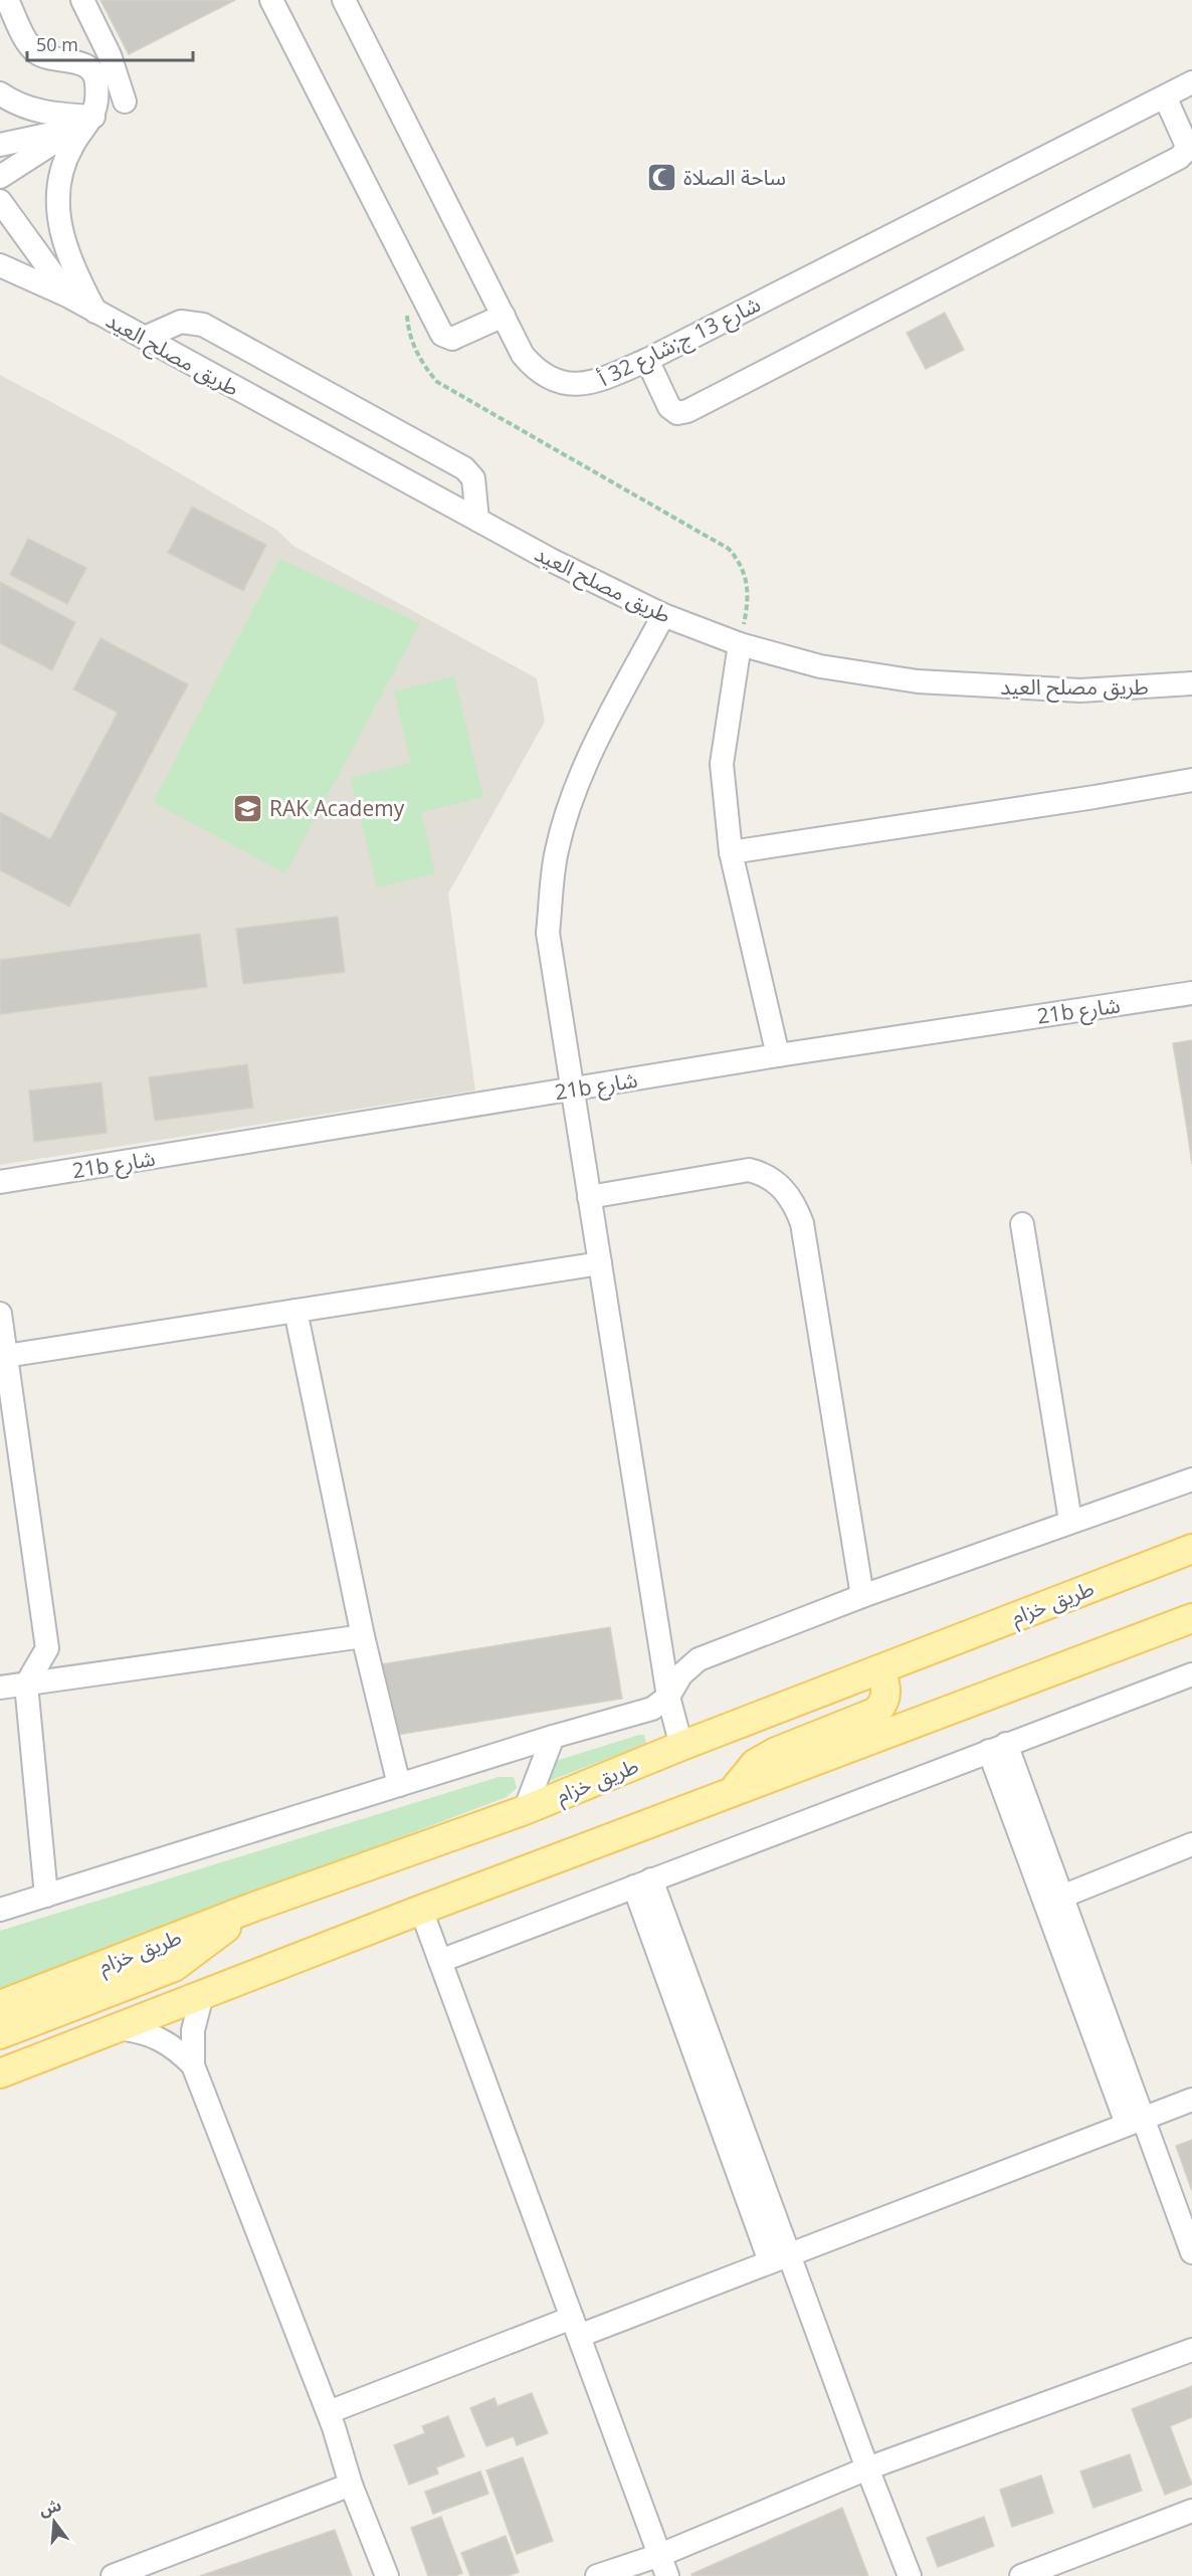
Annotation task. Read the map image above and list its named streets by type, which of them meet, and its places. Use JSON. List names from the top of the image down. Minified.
{"streets":{"main road":["طريق خزام"],"street":["شارع 13 ج;شارع 32 أ","طريق مصلح العيد","21b شارع"]},"places":{"mosque":["ساحة الصلاة"],"school or university":["RAK Academy"]},"scale_bar":"50 m","north":"top"}
